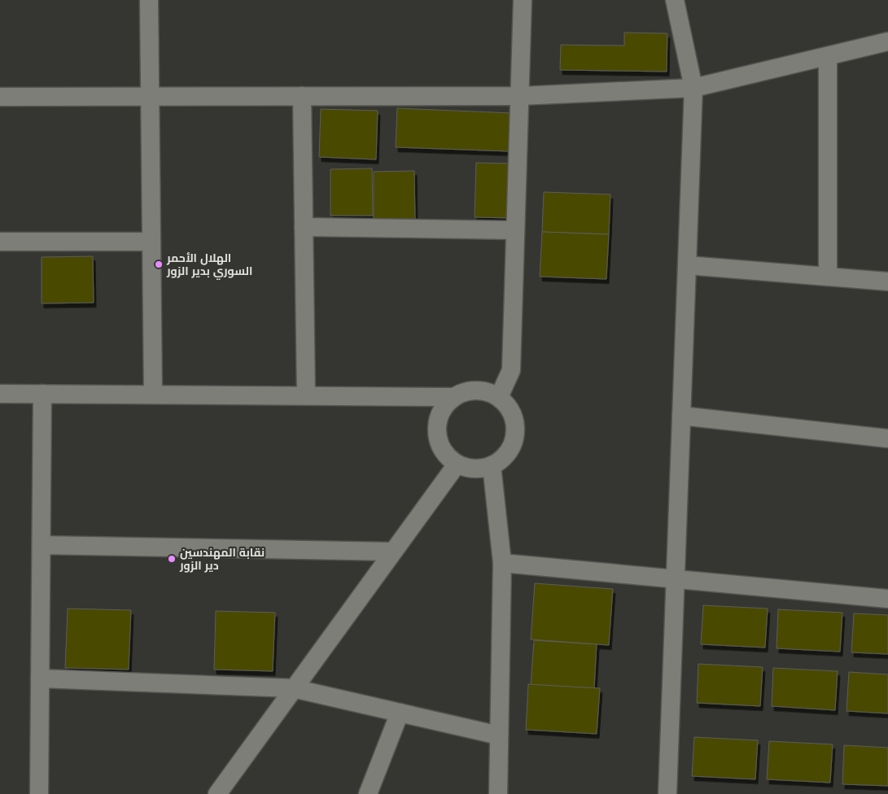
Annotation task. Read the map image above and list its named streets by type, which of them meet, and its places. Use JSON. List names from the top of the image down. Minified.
{"places":["الهلال الأحمر السوري بدير الزور","نقابة المهندسين دير الزور"]}
